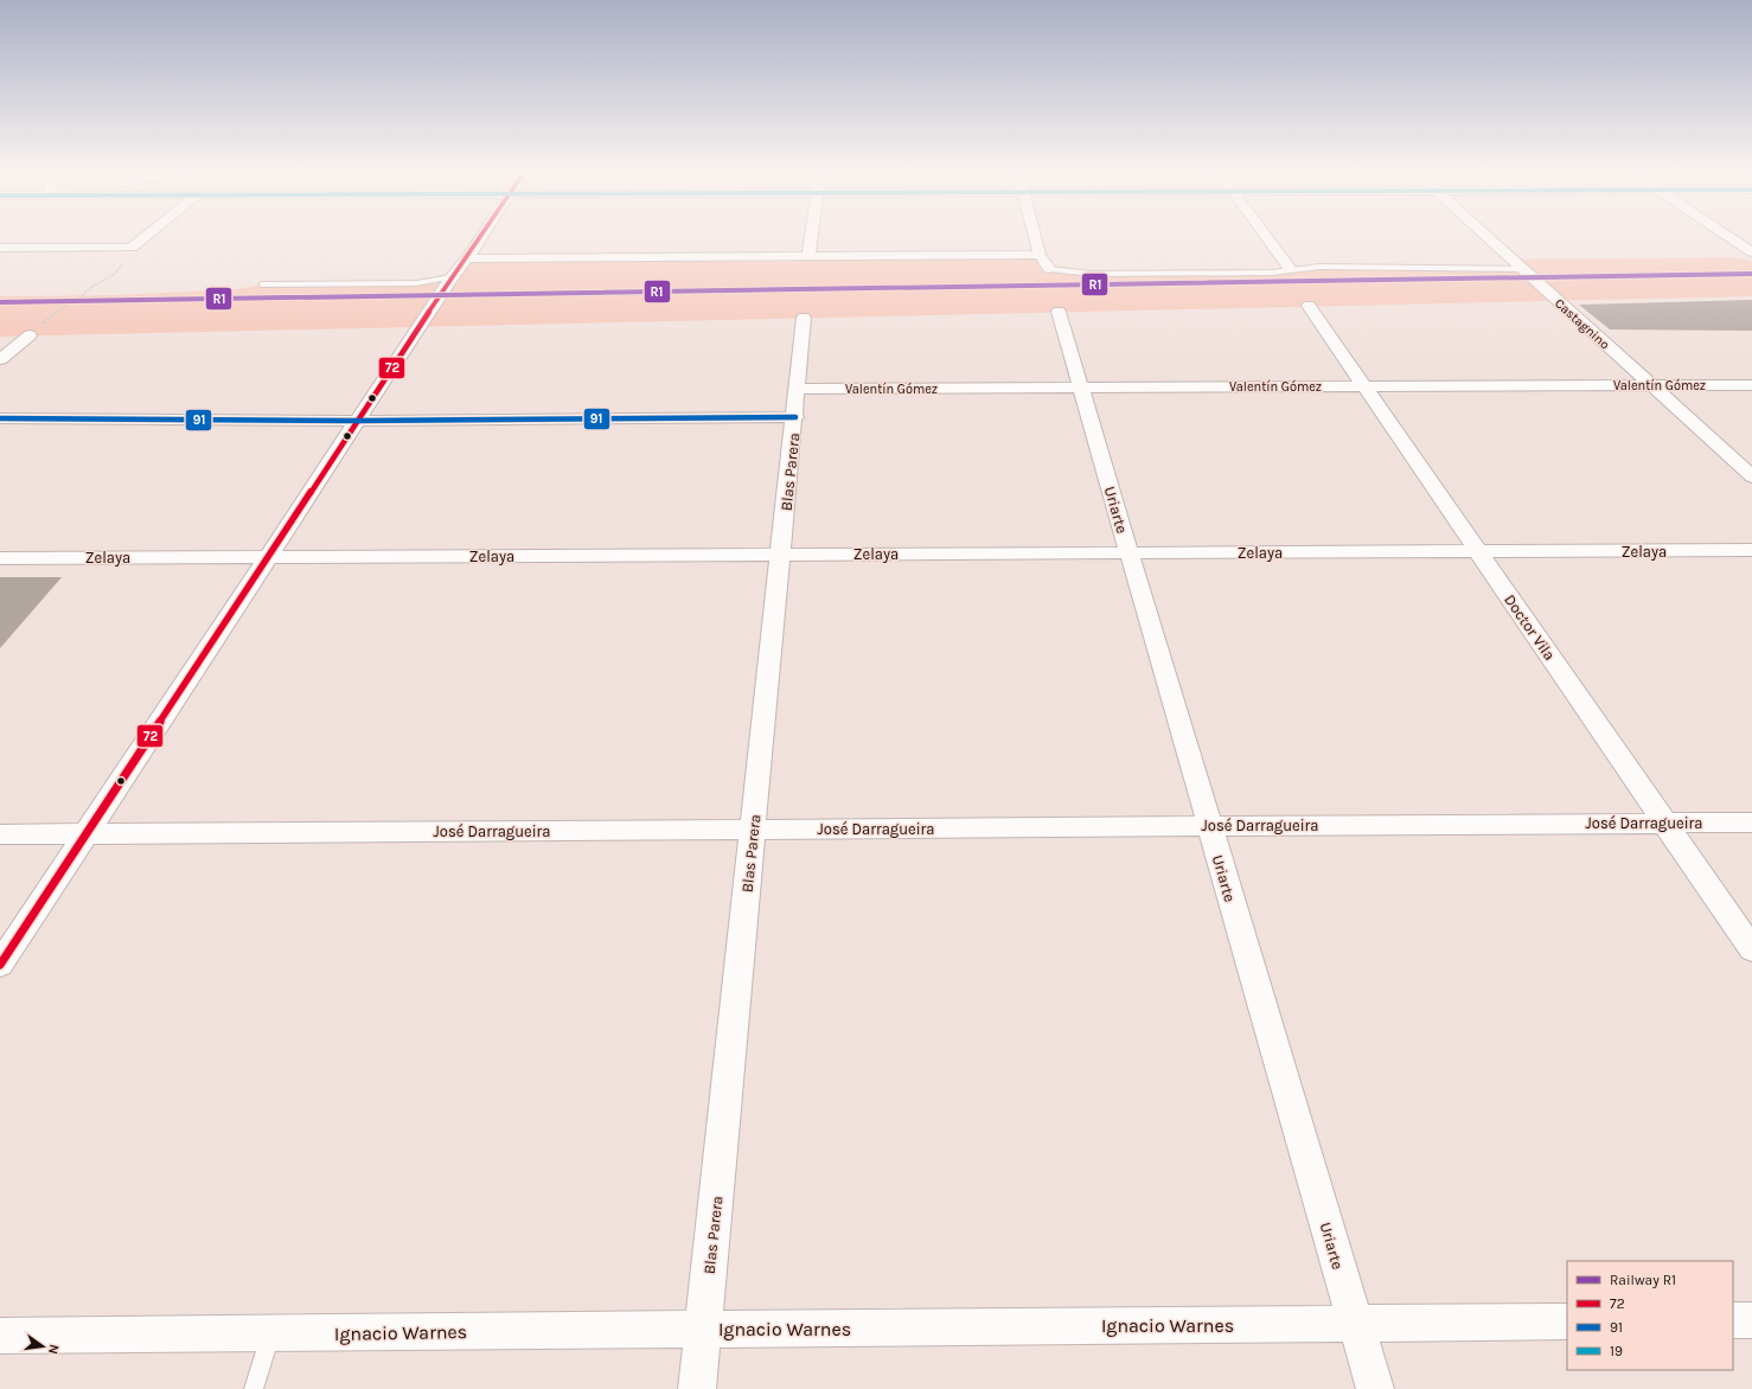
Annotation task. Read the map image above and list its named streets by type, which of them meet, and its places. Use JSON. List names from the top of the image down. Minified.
{"streets":{"street":["Castagnino","Valentín Gómez","Blas Parera","Uriarte","Zelaya","Doctor Vila","José Darragueira","Ignacio Warnes"]},"crossings":[["Castagnino","Valentín Gómez"],["Valentín Gómez","Blas Parera"],["Valentín Gómez","Uriarte"],["Valentín Gómez","Doctor Vila"],["Blas Parera","Zelaya"],["Blas Parera","José Darragueira"],["Blas Parera","Ignacio Warnes"],["Uriarte","Zelaya"],["Uriarte","José Darragueira"],["Uriarte","Ignacio Warnes"],["Zelaya","Doctor Vila"],["Doctor Vila","José Darragueira"]],"lines":["transit line 72","rail line R1","transit line 91"],"legend":["Railway R1","72","91","19"],"north":"right"}
